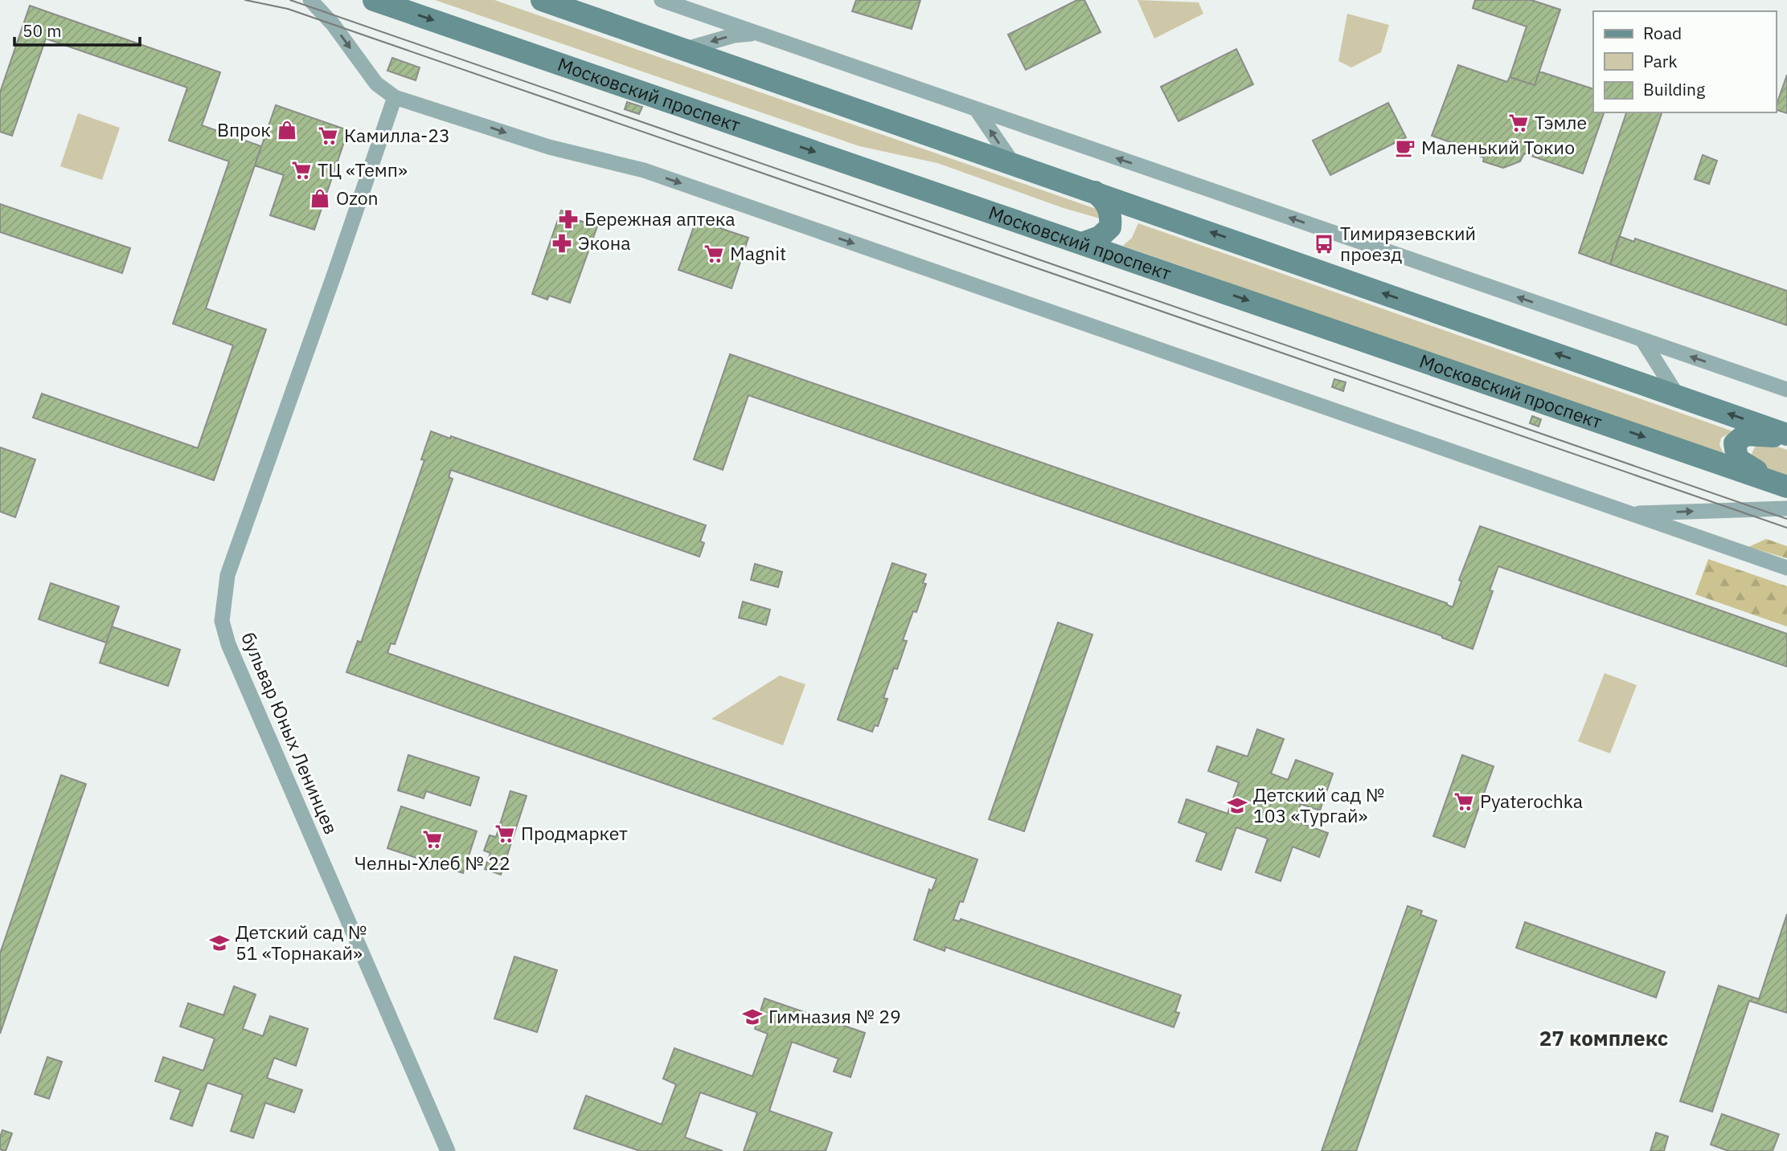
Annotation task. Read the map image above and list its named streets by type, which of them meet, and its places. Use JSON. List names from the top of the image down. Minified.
{"streets":{"main road":["Московский проспект"],"street":["бульвар Юных Ленинцев"]},"districts":["27 комплекс"],"places":{"supermarket":["Тэмле","Камилла-23","ТЦ «Темп»","Magnit","Pyaterochka","Продмаркет","Челны-Хлеб № 22"],"shop":["Впрок","Ozon"],"cafe":["Маленький Токио"],"pharmacy":["Бережная аптека","Экона"],"bus stop":["Тимирязевский проезд"],"school or university":["Детский сад № 103 «Тургай»","Детский сад № 51 «Торнакай»","Гимназия № 29"]},"legend":["Road","Park","Building"],"scale_bar":"50 m"}
